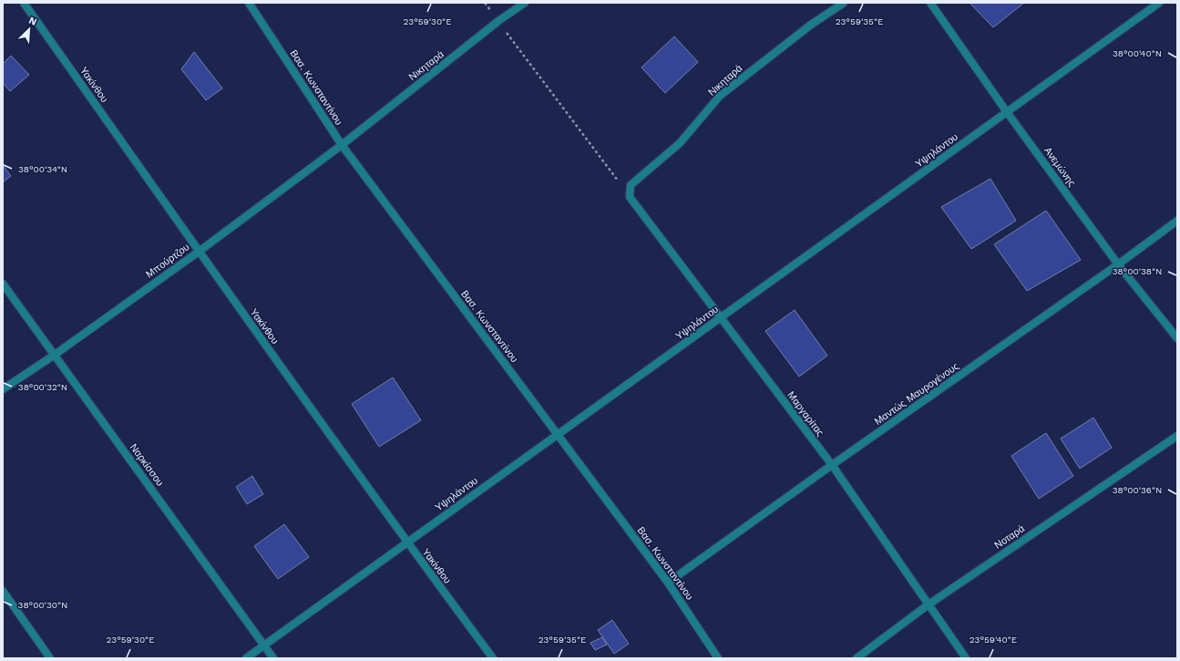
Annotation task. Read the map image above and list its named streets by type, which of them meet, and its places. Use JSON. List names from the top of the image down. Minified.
{"streets":{"street":["Νικηταρά","Υακίνθου","Βασ. Κωνσταντίνου","Υψηλάντου","Ανεμώνης","Μπούρτζου","Μαντώς Μαυρογένους","Μαργαρίτας","Ναρκίσσου","Νοταρά"]},"crossings":[["Νικηταρά","Βασ. Κωνσταντίνου"],["Νικηταρά","Μπούρτζου"],["Νικηταρά","Μαργαρίτας"],["Υακίνθου","Υψηλάντου"],["Υακίνθου","Μπούρτζου"],["Βασ. Κωνσταντίνου","Υψηλάντου"],["Βασ. Κωνσταντίνου","Μπούρτζου"],["Βασ. Κωνσταντίνου","Μαντώς Μαυρογένους"],["Υψηλάντου","Ανεμώνης"],["Υψηλάντου","Μαργαρίτας"],["Υψηλάντου","Ναρκίσσου"],["Ανεμώνης","Μαντώς Μαυρογένους"],["Μπούρτζου","Ναρκίσσου"],["Μαντώς Μαυρογένους","Μαργαρίτας"],["Μαργαρίτας","Νοταρά"]],"north":"top right","coordinates":["23°59'30\"E","23°59'35\"E","38°00'40\"N","38°00'34\"N","38°00'38\"N","38°00'32\"N","38°00'36\"N","38°00'30\"N","23°59'40\"E"]}
